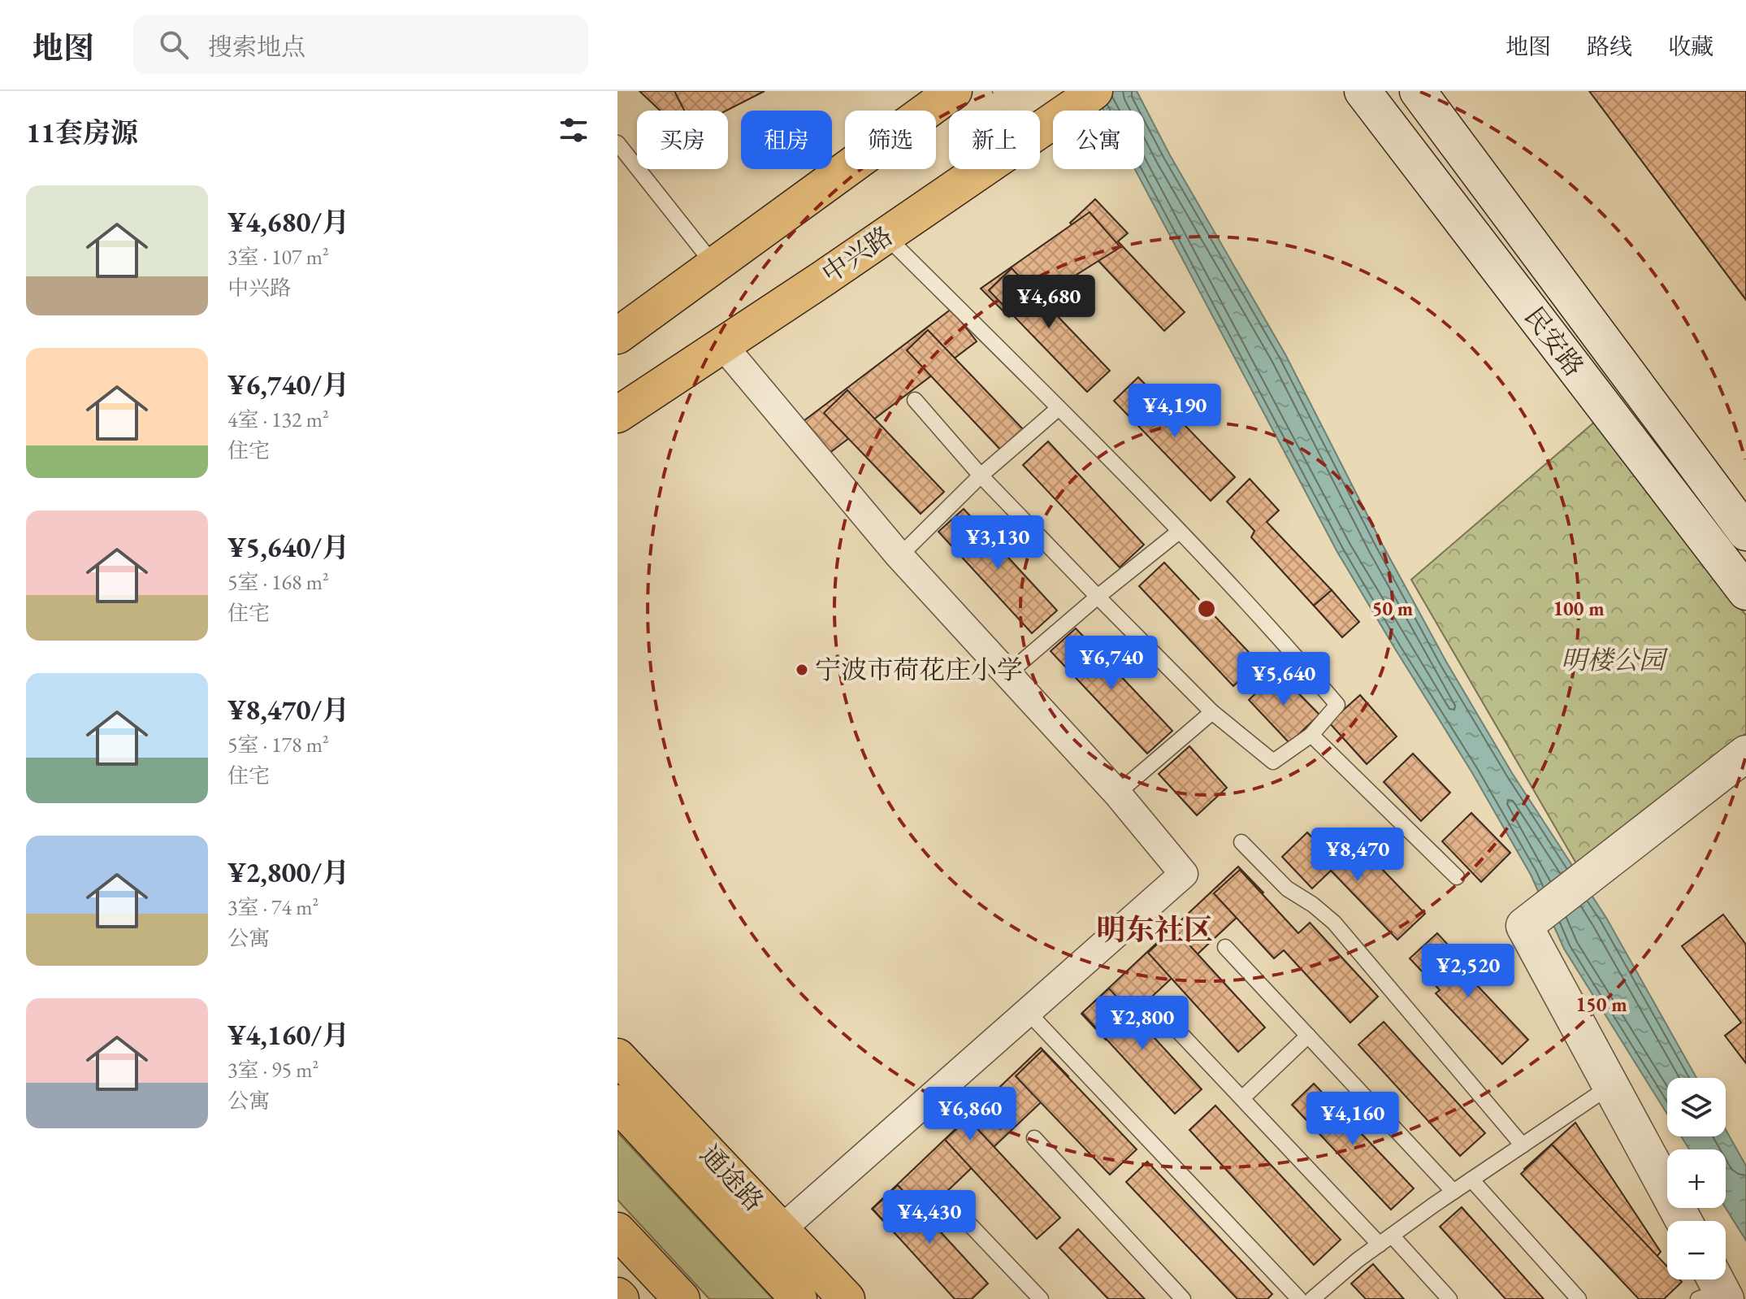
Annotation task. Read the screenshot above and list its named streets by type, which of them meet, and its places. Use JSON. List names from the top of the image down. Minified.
{"streets":{"main road":["中兴路","民安路","通途路"]},"districts":["明东社区"],"parks":["明楼公园"],"places":["宁波市荷花庄小学"],"page":{"header":"地图","search":"搜索地点","nav":["地图","路线","收藏"],"heading":"11套房源","chip":["买房","租房","筛选","新上","公寓"],"list":[{"name":"¥4,680/月","note":"3室 · 107 m² · 中兴路"},{"name":"¥6,740/月","note":"4室 · 132 m² · 住宅"},{"name":"¥5,640/月","note":"5室 · 168 m² · 住宅"},{"name":"¥8,470/月","note":"5室 · 178 m² · 住宅"},{"name":"¥2,800/月","note":"3室 · 74 m² · 公寓"},{"name":"¥4,160/月","note":"3室 · 95 m² · 公寓"}],"price":["¥4,680","¥4,190","¥3,130","¥6,740","¥5,640","¥8,470","¥2,520","¥2,800","¥6,860","¥4,160","¥4,430"],"map_buttons":["+","−"]},"rings":["50 m","100 m","150 m"]}
